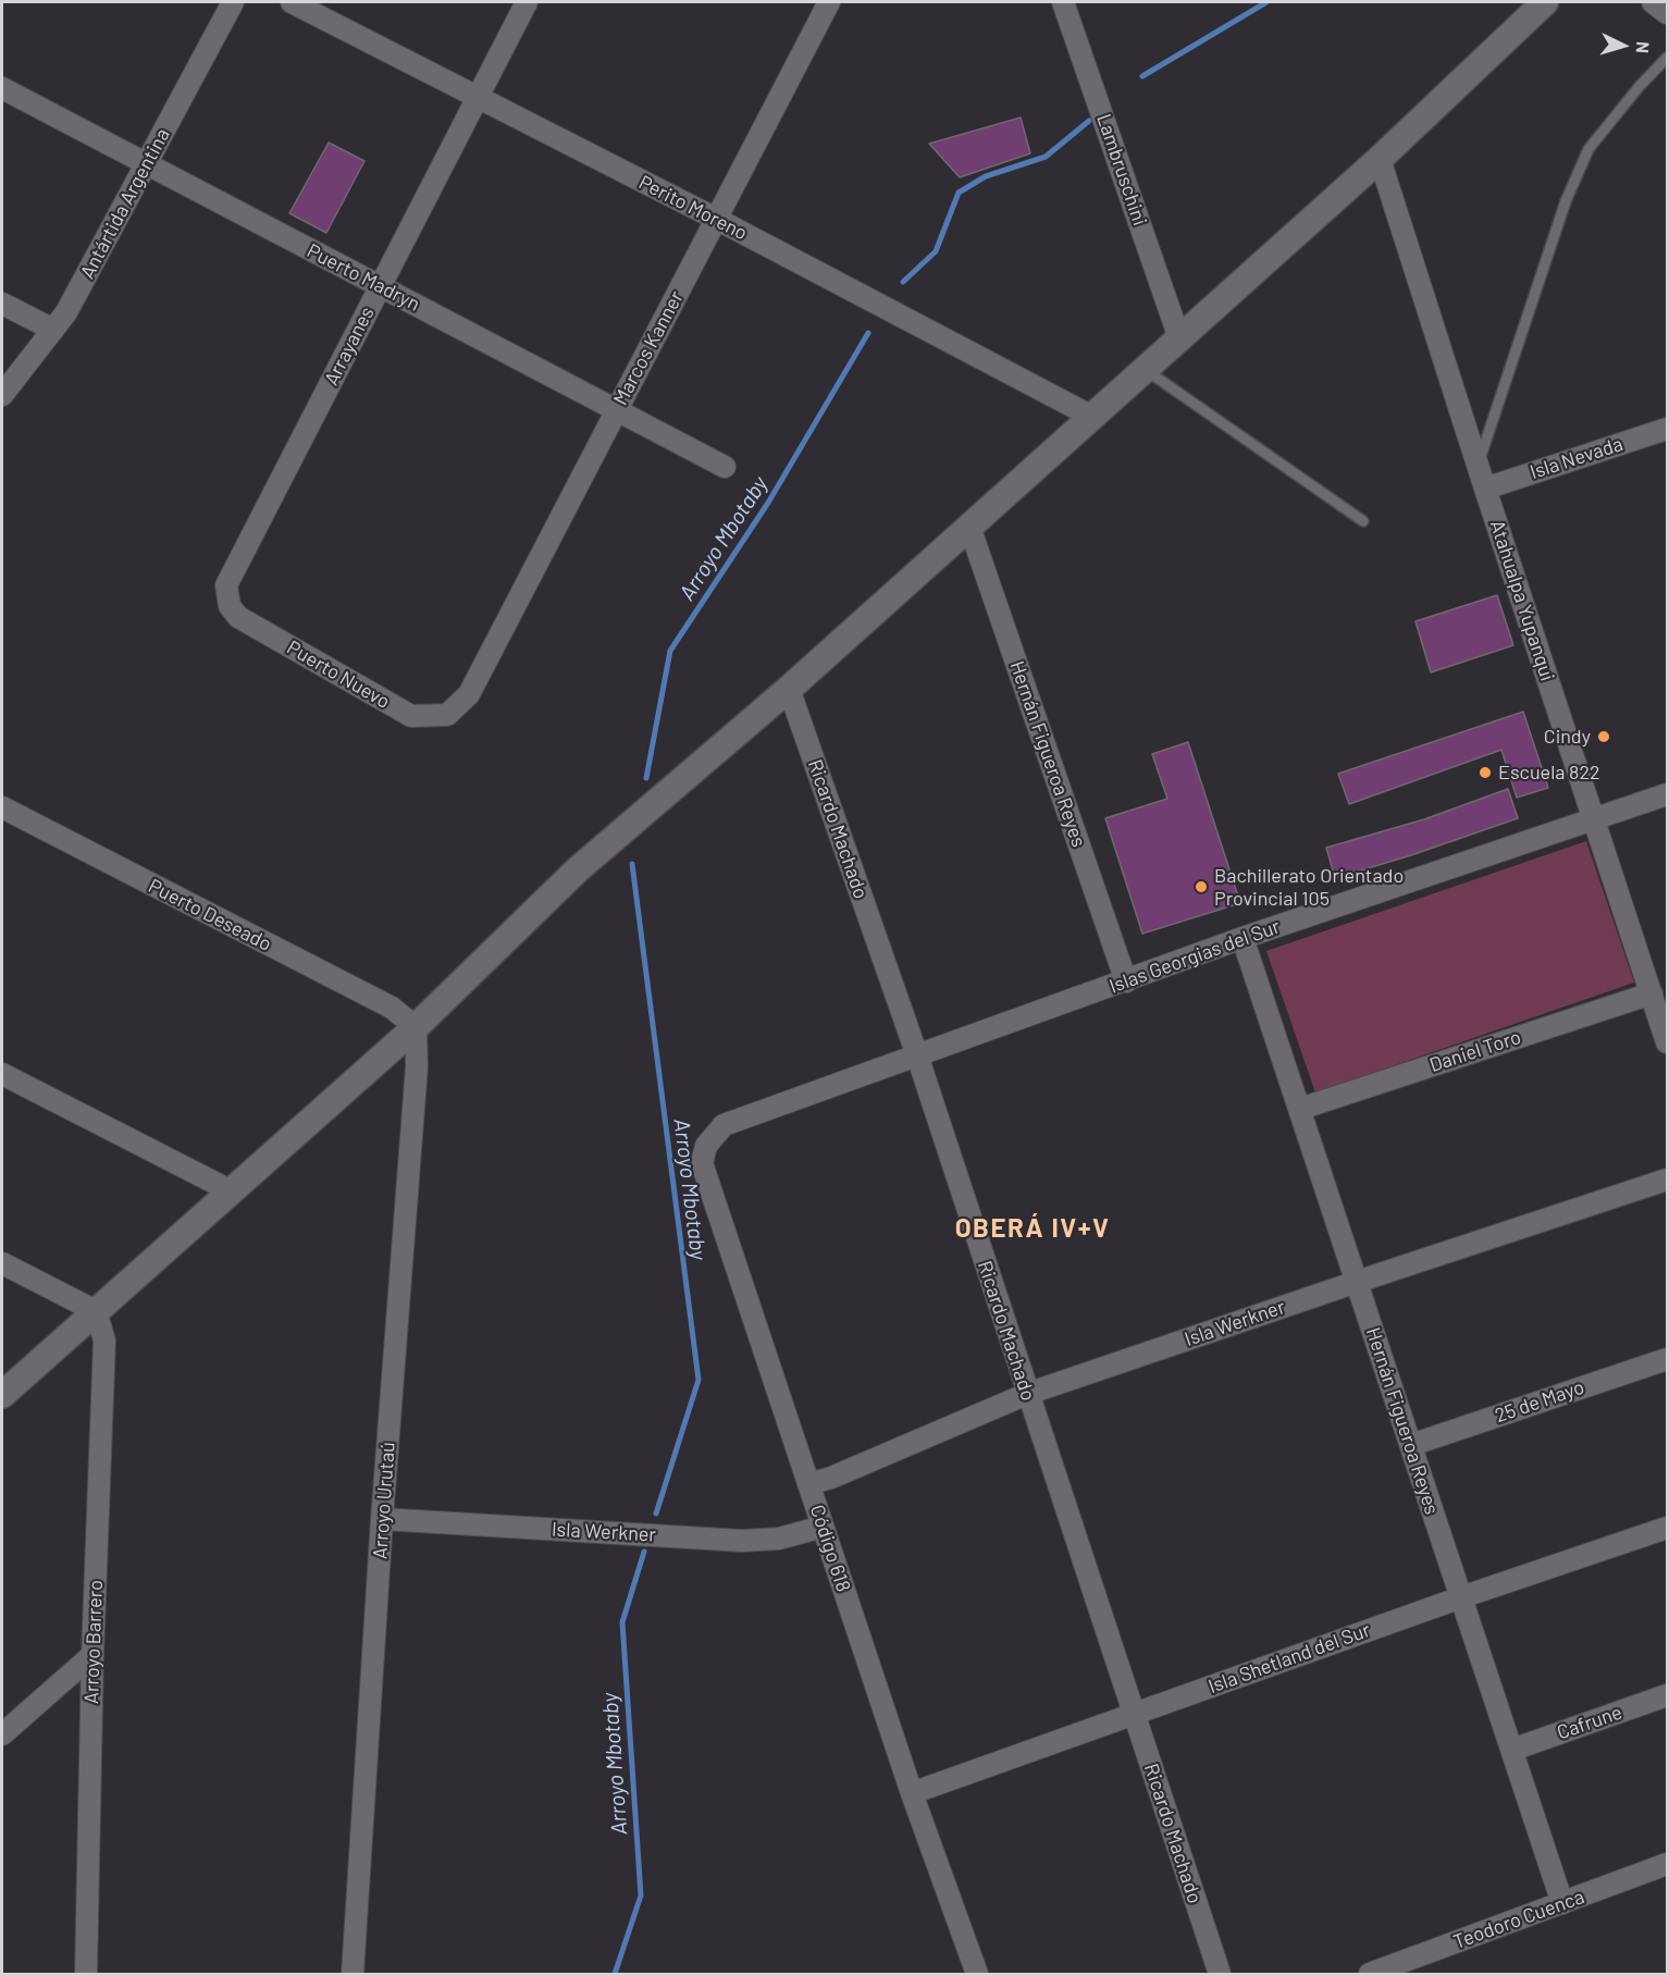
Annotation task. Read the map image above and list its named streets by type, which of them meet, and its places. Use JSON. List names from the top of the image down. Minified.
{"streets":{"street":["Lambruschini","Antártida Argentina","Perito Moreno","Puerto Madryn","Arrayanes","Marcos Kanner","Isla Nevada","Atahualpa Yupanqui","Puerto Nuevo","Hernán Figueroa Reyes","Ricardo Machado","Puerto Deseado","Islas Georgias del Sur","Daniel Toro","Isla Werkner","25 de Mayo","Arroyo Urutaú","Código 618","Arroyo Barrero","Isla Shetland del Sur","Cafrune","Teodoro Cuenca"]},"crossings":[["Antártida Argentina","Puerto Madryn"],["Perito Moreno","Arrayanes"],["Perito Moreno","Marcos Kanner"],["Puerto Madryn","Arrayanes"],["Puerto Madryn","Marcos Kanner"],["Arrayanes","Puerto Nuevo"],["Marcos Kanner","Puerto Nuevo"],["Isla Nevada","Atahualpa Yupanqui"],["Atahualpa Yupanqui","Islas Georgias del Sur"],["Atahualpa Yupanqui","Daniel Toro"],["Hernán Figueroa Reyes","Islas Georgias del Sur"],["Hernán Figueroa Reyes","Daniel Toro"],["Hernán Figueroa Reyes","Isla Werkner"],["Hernán Figueroa Reyes","25 de Mayo"],["Hernán Figueroa Reyes","Isla Shetland del Sur"],["Hernán Figueroa Reyes","Cafrune"],["Hernán Figueroa Reyes","Teodoro Cuenca"],["Ricardo Machado","Islas Georgias del Sur"],["Ricardo Machado","Isla Werkner"],["Ricardo Machado","Isla Shetland del Sur"],["Puerto Deseado","Arroyo Urutaú"],["Islas Georgias del Sur","Código 618"],["Isla Werkner","Arroyo Urutaú"],["Isla Werkner","Código 618"],["Código 618","Isla Shetland del Sur"]],"districts":["OBERÁ IV+V"],"water":["Arroyo Mbotaby"],"places":["Cindy","Escuela 822","Bachillerato Orientado Provincial 105"],"north":"right"}
